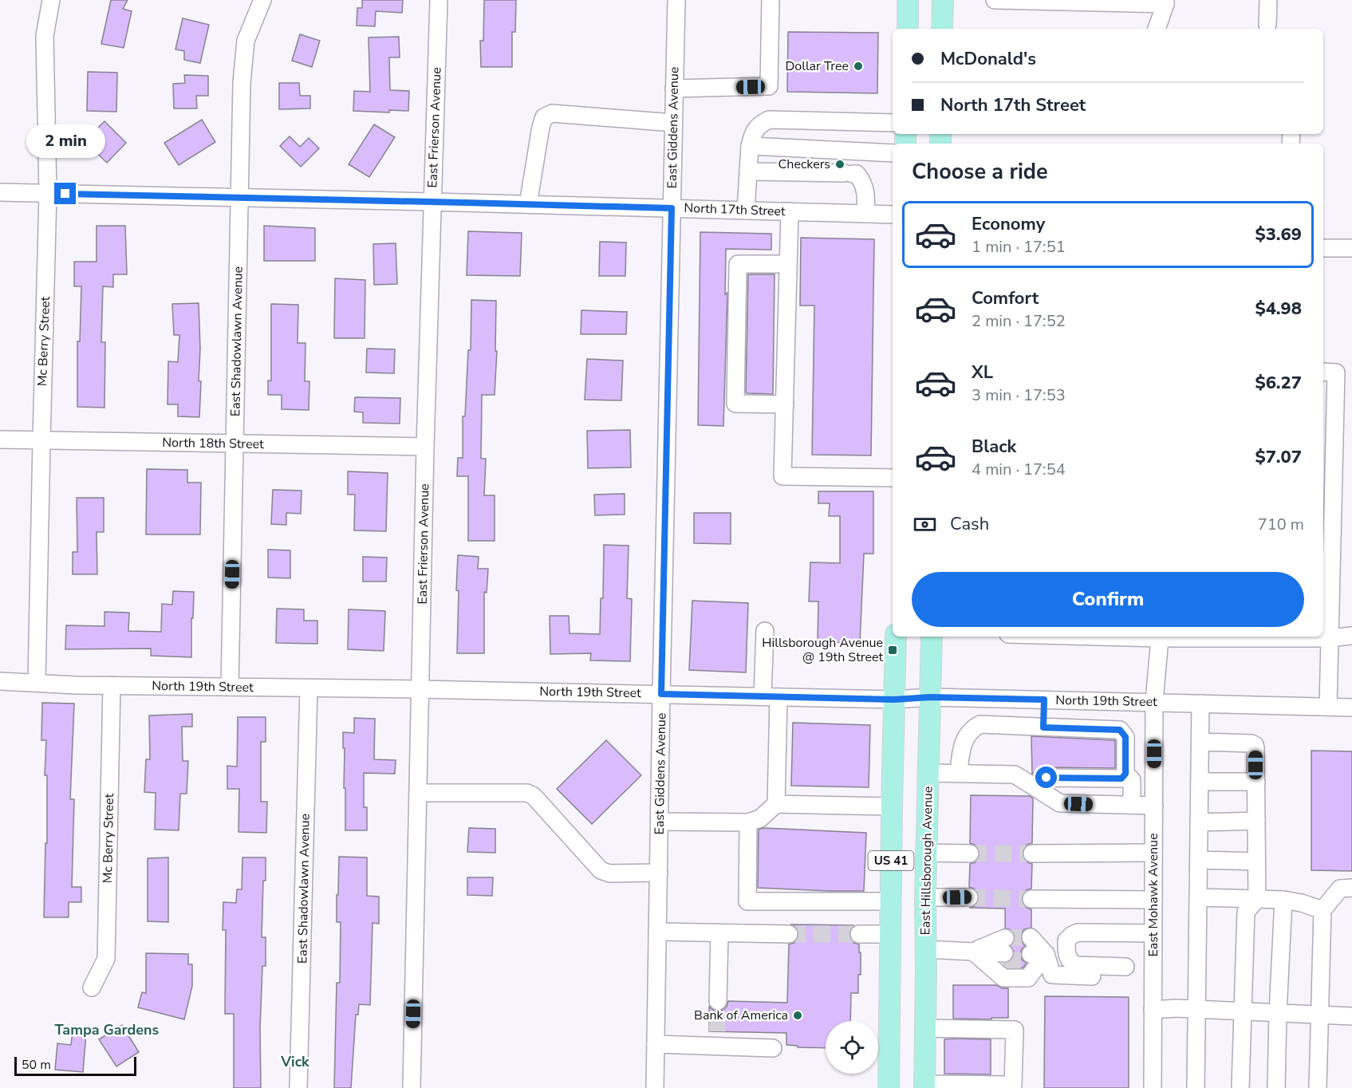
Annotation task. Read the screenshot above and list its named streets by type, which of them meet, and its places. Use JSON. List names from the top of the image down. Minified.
{"streets":{"main road":["US 41","East Hillsborough Avenue"],"street":["East Frierson Avenue","East Giddens Avenue","North 17th Street","Mc Berry Street","East Shadowlawn Avenue","North 18th Street","North 19th Street","East Mohawk Avenue"]},"crossings":[["East Frierson Avenue","North 17th Street"],["East Frierson Avenue","North 18th Street"],["East Frierson Avenue","North 19th Street"],["East Giddens Avenue","North 17th Street"],["East Giddens Avenue","North 19th Street"],["North 17th Street","Mc Berry Street"],["North 17th Street","East Shadowlawn Avenue"],["Mc Berry Street","North 18th Street"],["Mc Berry Street","North 19th Street"],["East Shadowlawn Avenue","North 18th Street"],["East Shadowlawn Avenue","North 19th Street"],["North 19th Street","US 41"],["North 19th Street","East Hillsborough Avenue"],["North 19th Street","East Mohawk Avenue"]],"districts":["Tampa Gardens","Vick"],"places":{"other":["Dollar Tree","Checkers","Bank of America"],"transit":["Hillsborough Avenue @ 19th Street"]},"scale_bar":"50 m","page":{"banner":["McDonald's","North 17th Street"],"bubble":"2 min","heading":"Choose a ride","list":[{"name":"Economy","note":"1 min · 17:51","value":"$3.69"},{"name":"Comfort","note":"2 min · 17:52","value":"$4.98"},{"name":"XL","note":"3 min · 17:53","value":"$6.27"},{"name":"Black","note":"4 min · 17:54","value":"$7.07"}],"pay":["Cash","710 m"],"buttons":"Confirm","scale":"50 m"}}
